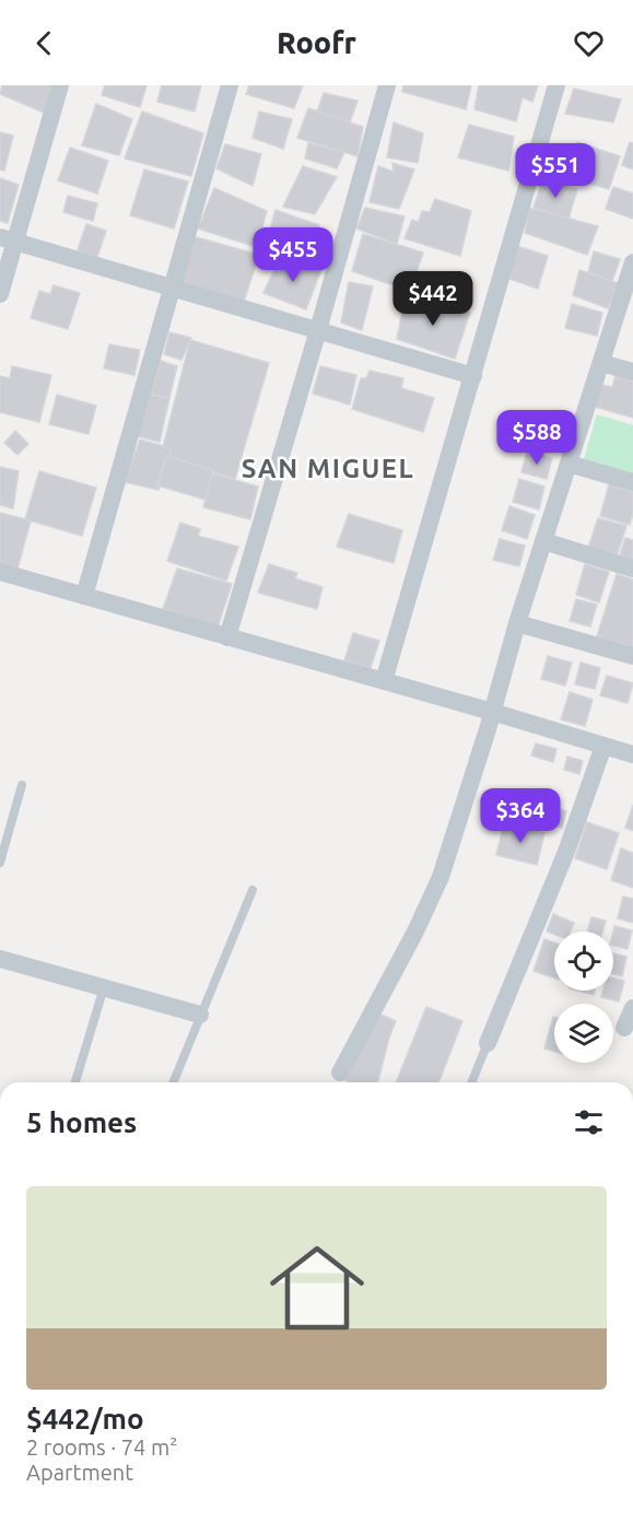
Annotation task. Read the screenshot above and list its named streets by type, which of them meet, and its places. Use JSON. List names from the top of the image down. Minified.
{"districts":["SAN MIGUEL"],"page":{"header":"Roofr","price":["$551","$455","$442","$588","$364"],"heading":"5 homes","list":[{"name":"$442/mo","note":"2 rooms · 74 m² · Apartment"}]}}
